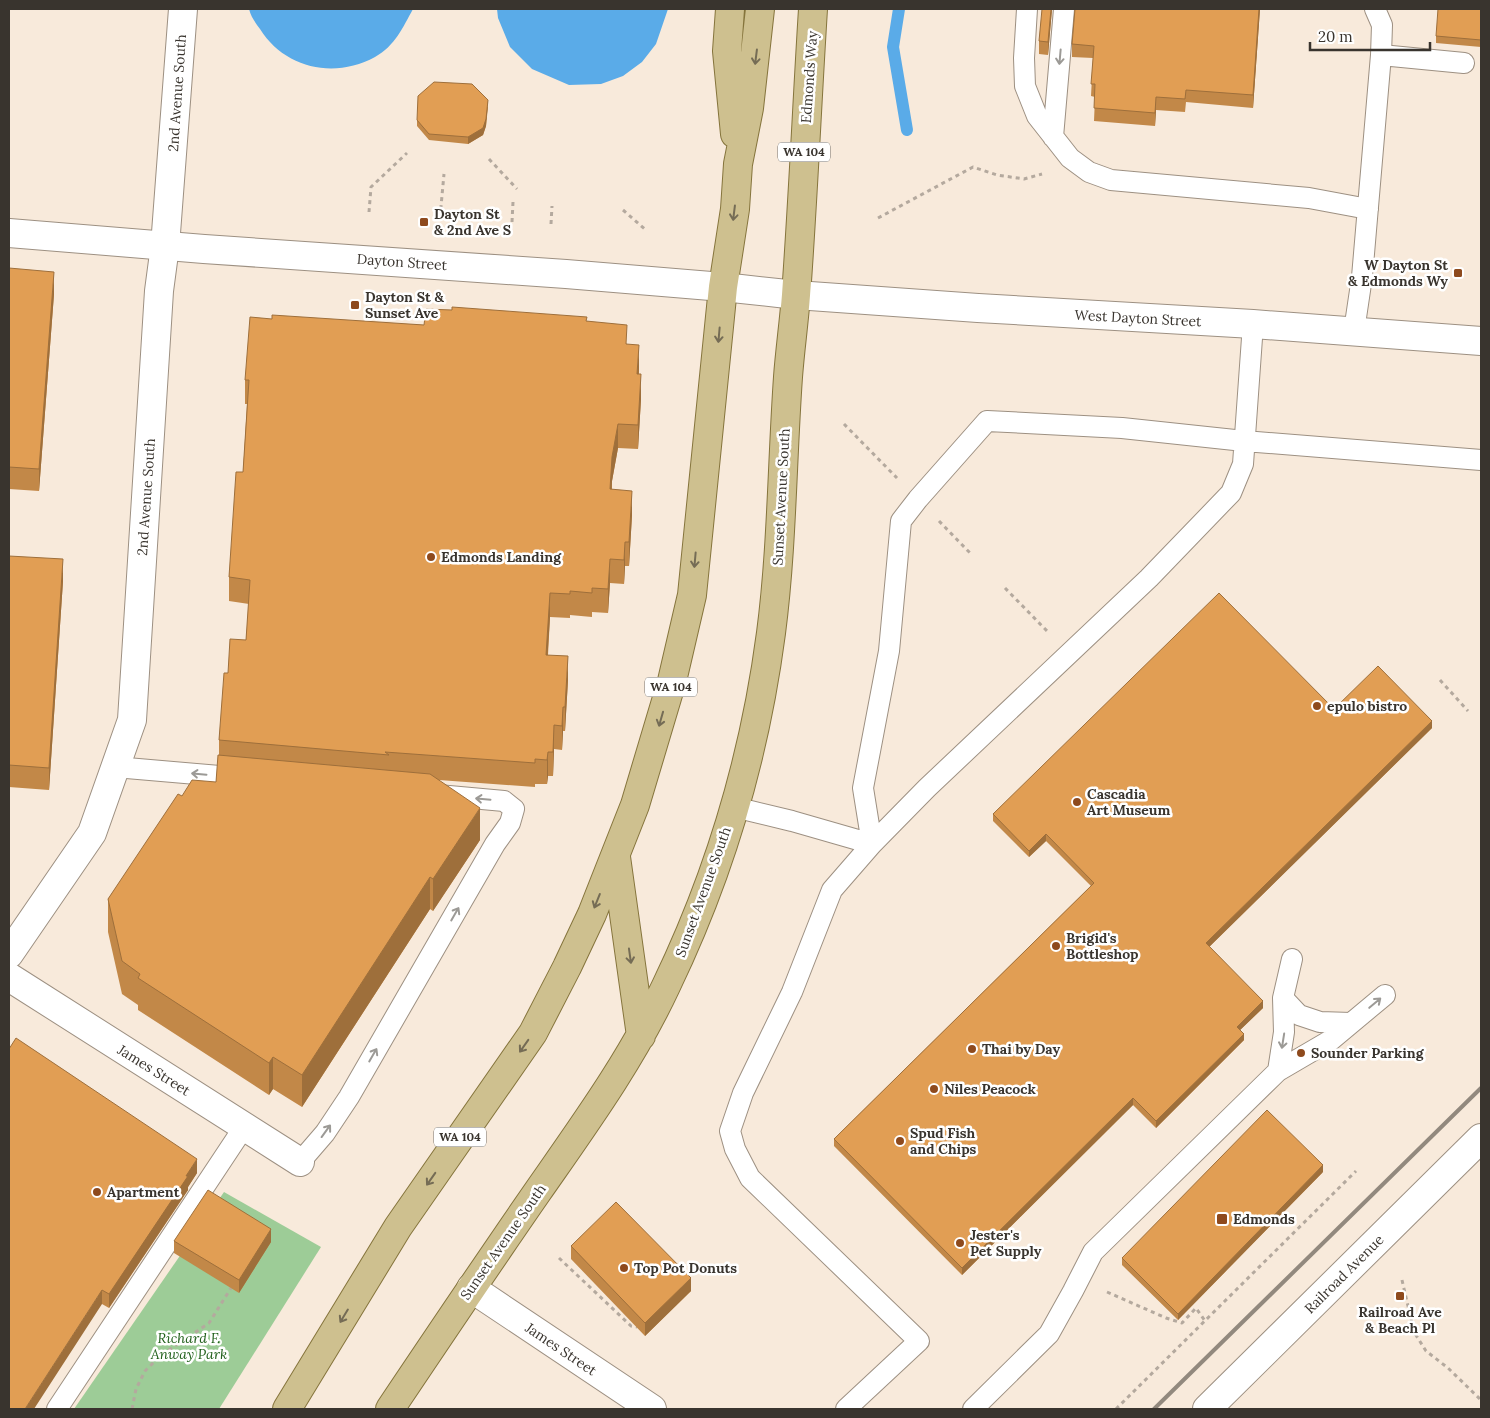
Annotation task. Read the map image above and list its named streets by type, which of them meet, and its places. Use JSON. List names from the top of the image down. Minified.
{"streets":{"main road":["Edmonds Way","WA 104","Sunset Avenue South"],"street":["2nd Avenue South","Dayton Street","West Dayton Street","James Street","Railroad Avenue"]},"crossings":[["Edmonds Way","Dayton Street"],["Edmonds Way","West Dayton Street"],["Edmonds Way","Sunset Avenue South"],["2nd Avenue South","Dayton Street"],["WA 104","Dayton Street"],["Dayton Street","West Dayton Street"],["Dayton Street","Sunset Avenue South"],["West Dayton Street","Sunset Avenue South"],["Sunset Avenue South","James Street"]],"parks":["Richard F. Anway Park"],"places":{"transit":["Dayton St & 2nd Ave S","W Dayton St & Edmonds Wy","Dayton St & Sunset Ave","Edmonds","Railroad Ave & Beach Pl"],"other":["Edmonds Landing","epulo bistro","Cascadia Art Museum","Brigid's Bottleshop","Thai by Day","Sounder Parking","Niles Peacock","Spud Fish and Chips","Apartment","Jester's Pet Supply","Top Pot Donuts"]},"scale_bar":"20 m"}
